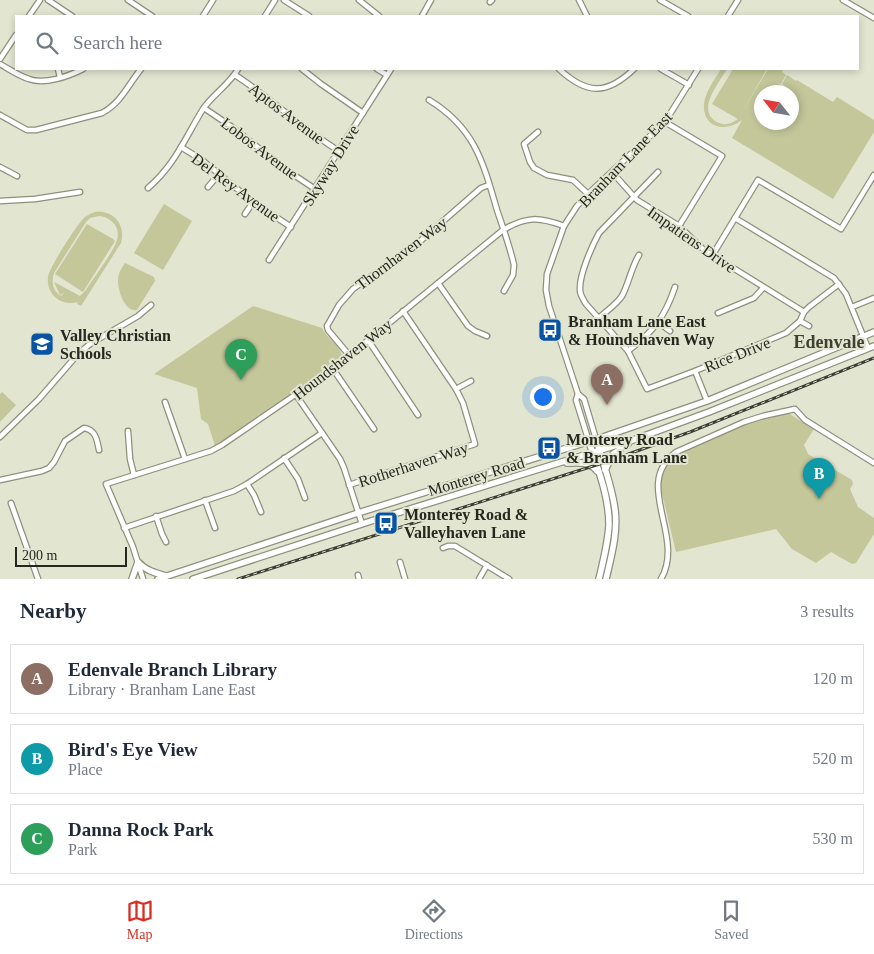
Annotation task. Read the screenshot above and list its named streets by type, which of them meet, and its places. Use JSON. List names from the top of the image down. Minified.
{"streets":{"main road":["Branham Lane East","Monterey Road"],"street":["Aptos Avenue","Lobos Avenue","Skyway Drive","Del Rey Avenue","Impatiens Drive","Thornhaven Way","Rice Drive","Houndshaven Way","Rotherhaven Way"]},"crossings":[["Aptos Avenue","Skyway Drive"],["Lobos Avenue","Skyway Drive"],["Branham Lane East","Impatiens Drive"],["Branham Lane East","Houndshaven Way"],["Branham Lane East","Monterey Road"],["Skyway Drive","Del Rey Avenue"],["Impatiens Drive","Rice Drive"],["Thornhaven Way","Houndshaven Way"],["Houndshaven Way","Rotherhaven Way"]],"districts":["Edenvale"],"places":{"bus stop":["Branham Lane East & Houndshaven Way","Monterey Road & Branham Lane","Monterey Road & Valleyhaven Lane"],"school or university":["Valley Christian Schools"]},"scale_bar":"200 m","north":"top left","page":{"search":"Search here","pins":["C","A","B"],"scale":"200 m","heading":["Nearby","3 results"],"list":[{"mark":"A","name":"Edenvale Branch Library","note":"Library · Branham Lane East","value":"120 m"},{"mark":"B","name":"Bird's Eye View","note":"Place","value":"520 m"},{"mark":"C","name":"Danna Rock Park","note":"Park","value":"530 m"}],"nav":["Map","Directions","Saved"]}}
